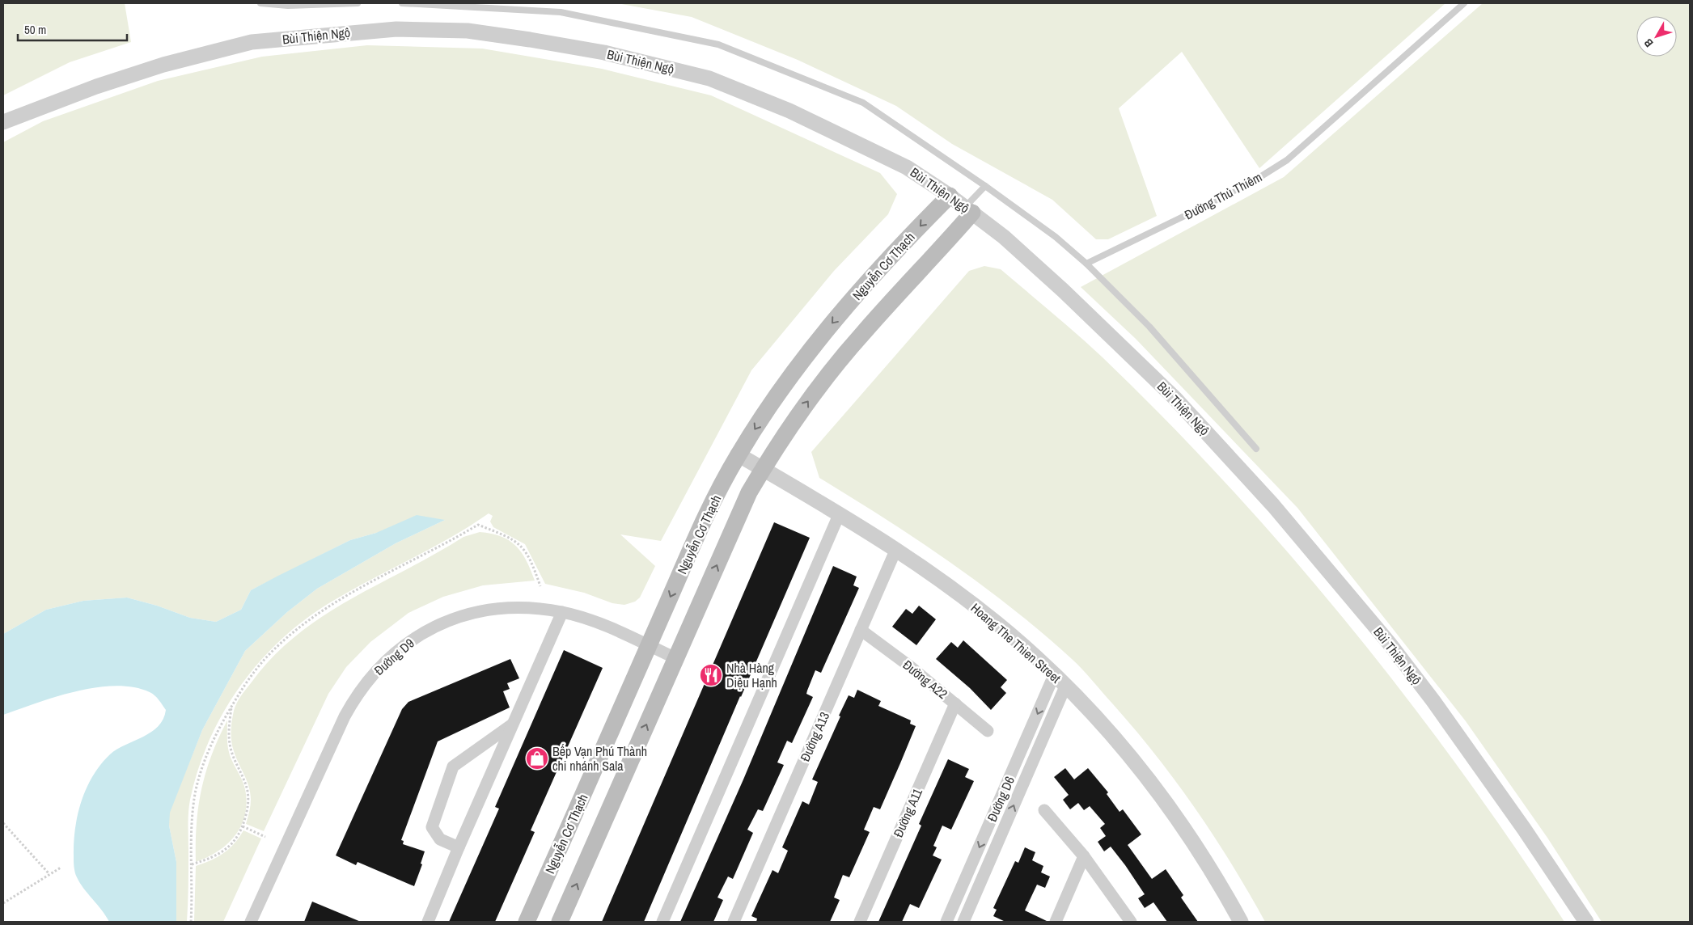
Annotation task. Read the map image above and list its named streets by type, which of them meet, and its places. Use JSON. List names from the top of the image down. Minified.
{"streets":{"main road":["Nguyễn Cơ Thạch"],"street":["Bùi Thiện Ngộ","Hoang The Thien Street","Đường D9","Đường A22","Đường A13","Đường D6","Đường A11"],"lane":["Đường Thủ Thiêm"]},"crossings":[["Bùi Thiện Ngộ","Nguyễn Cơ Thạch"],["Nguyễn Cơ Thạch","Hoang The Thien Street"],["Nguyễn Cơ Thạch","Đường D9"],["Hoang The Thien Street","Đường A13"],["Hoang The Thien Street","Đường D6"],["Đường A22","Đường A13"],["Đường A22","Đường A11"]],"places":{"restaurant":["Nhà Hàng Diệu Hạnh"],"shop":["Bếp Vạn Phú Thành chi nhánh Sala"]},"scale_bar":"50 m","north":"bottom left"}
